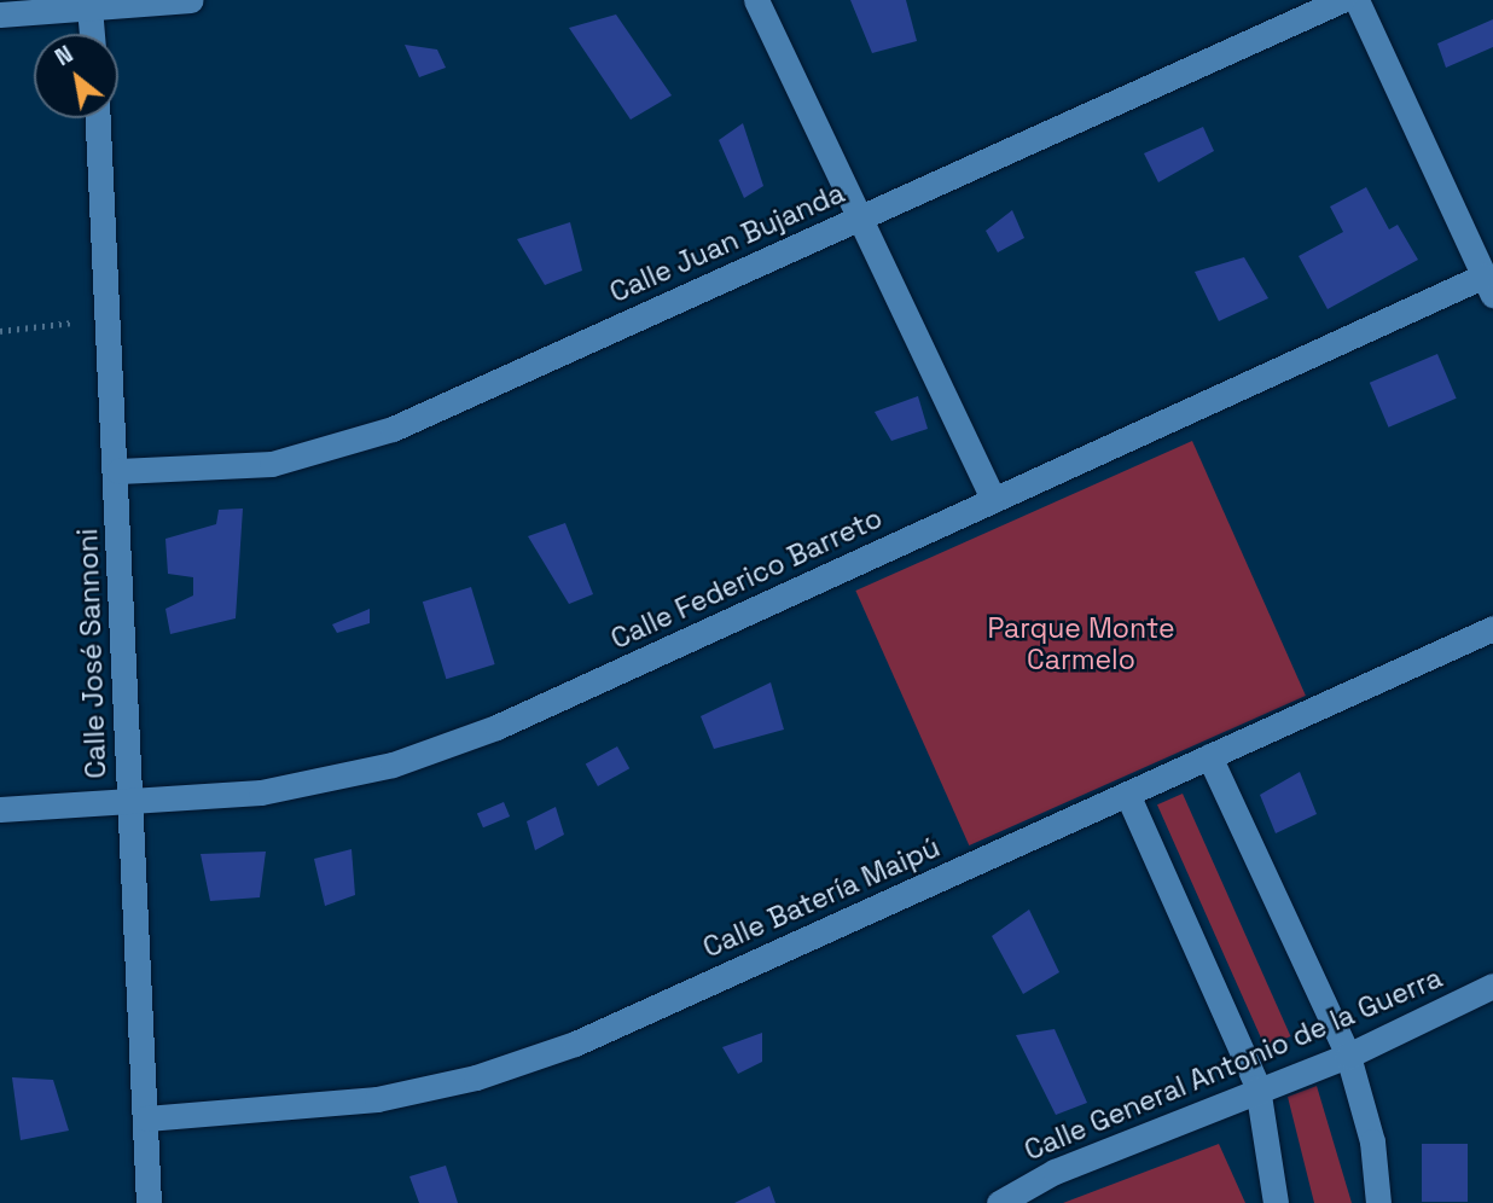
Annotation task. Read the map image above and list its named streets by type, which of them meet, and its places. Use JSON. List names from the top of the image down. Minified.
{"streets":{"street":["Calle Juan Bujanda","Calle Federico Barreto","Calle José Sannoni","Calle Batería Maipú","Calle General Antonio de la Guerra"]},"crossings":[["Calle Juan Bujanda","Calle José Sannoni"],["Calle Federico Barreto","Calle José Sannoni"],["Calle José Sannoni","Calle Batería Maipú"]],"parks":["Parque Monte Carmelo"],"north":"top left"}
